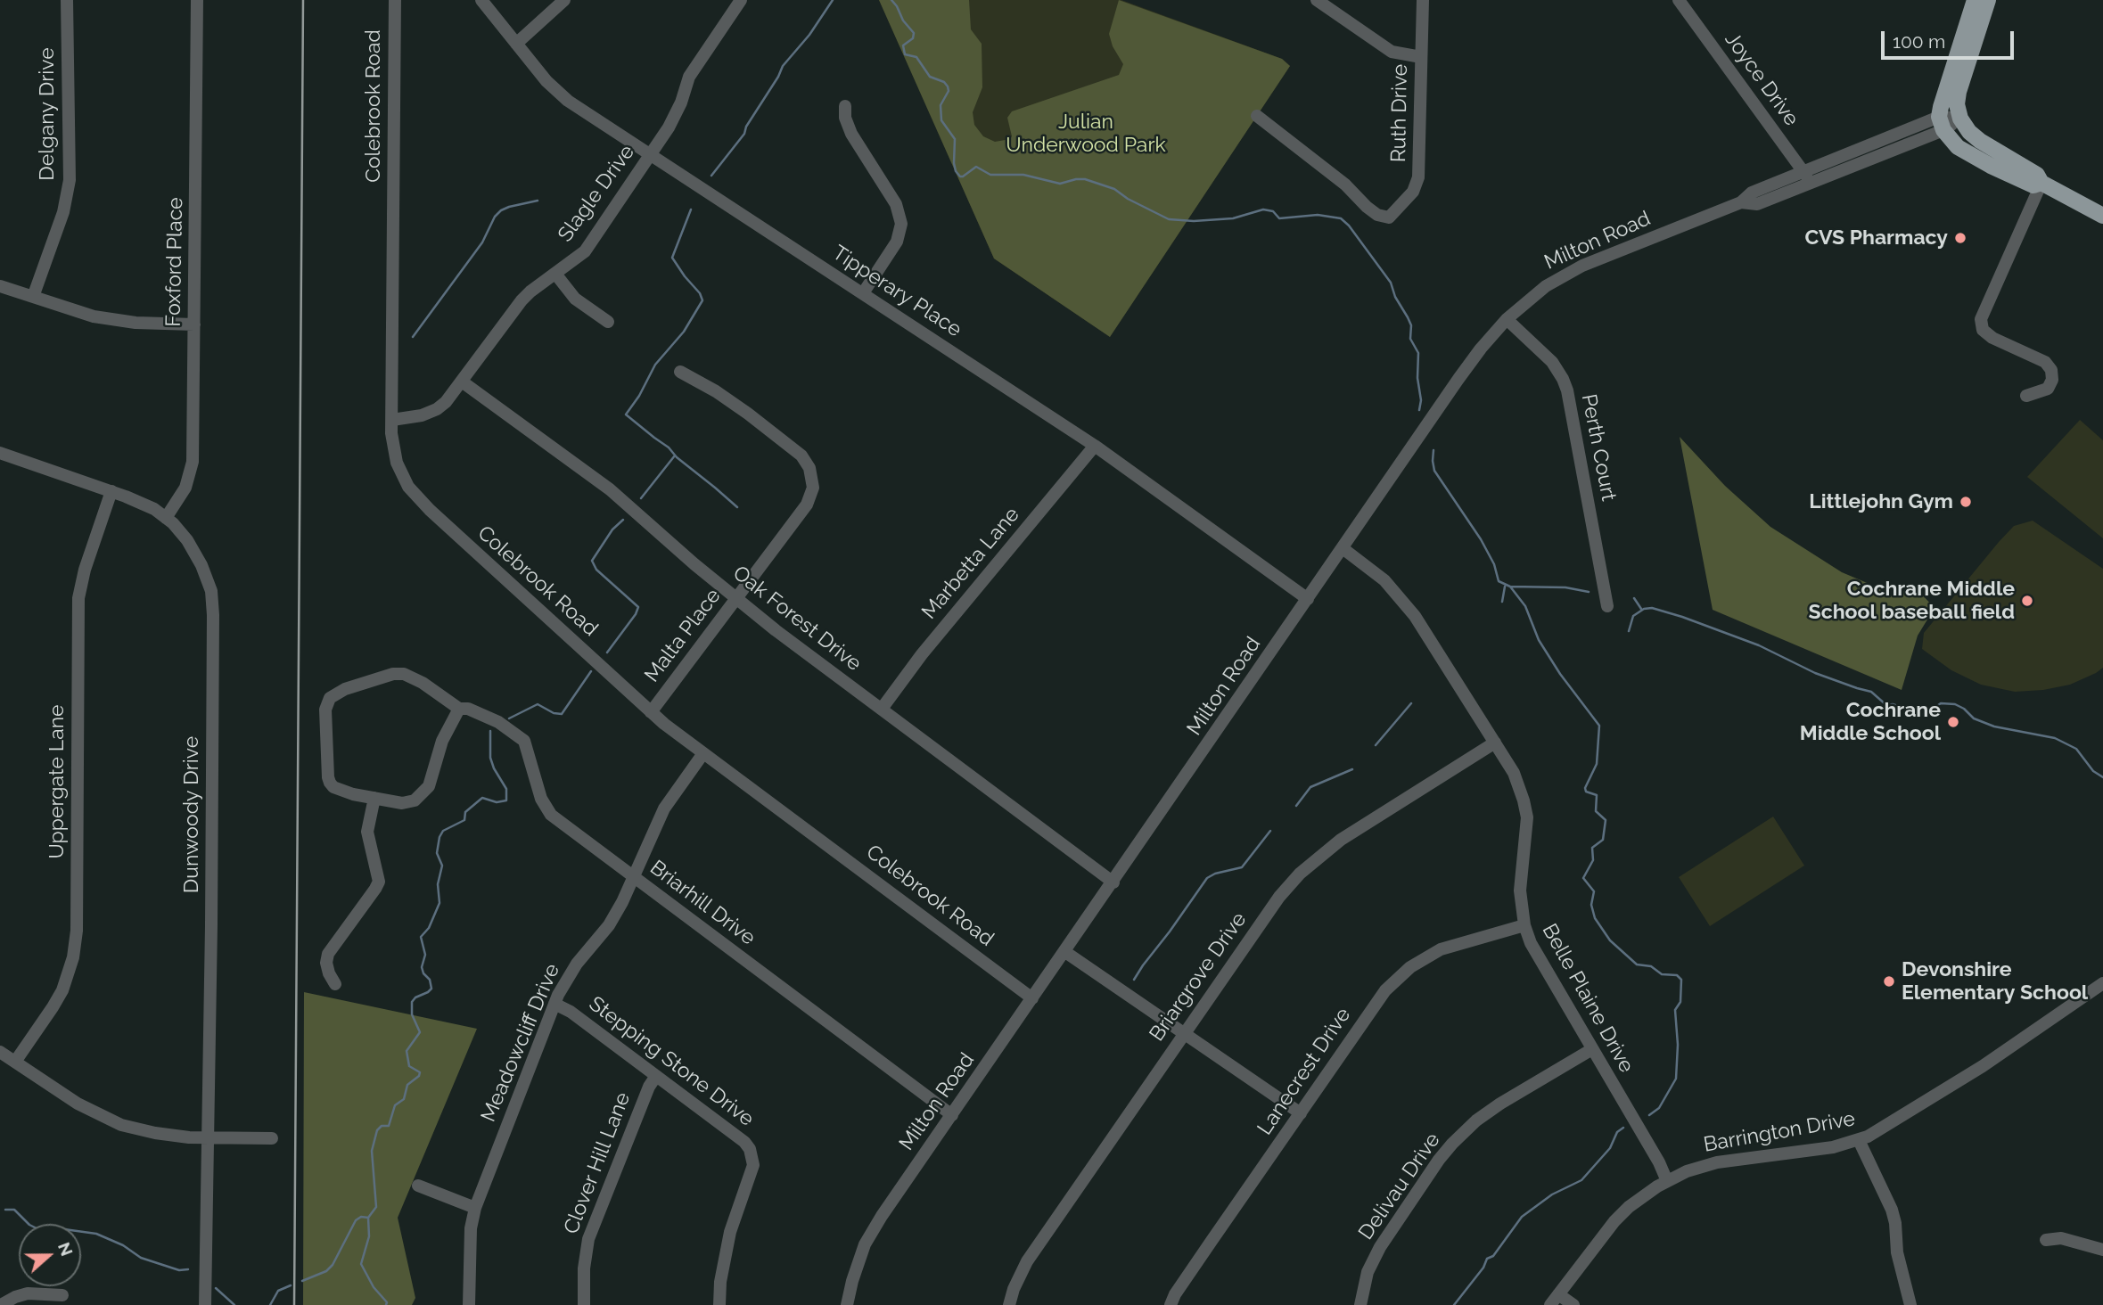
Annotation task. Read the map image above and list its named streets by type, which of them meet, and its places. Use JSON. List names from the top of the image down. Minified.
{"streets":{"street":["Joyce Drive","Colebrook Road","Ruth Drive","Delgany Drive","Slagle Drive","Milton Road","Foxford Place","Tipperary Place","Perth Court","Marbetta Lane","Oak Forest Drive","Malta Place","Uppergate Lane","Dunwoody Drive","Briarhill Drive","Briargrove Drive","Belle Plaine Drive","Meadowcliff Drive","Stepping Stone Drive","Lanecrest Drive","Barrington Drive","Clover Hill Lane","Delivau Drive"]},"crossings":[["Joyce Drive","Milton Road"],["Colebrook Road","Slagle Drive"],["Colebrook Road","Milton Road"],["Colebrook Road","Malta Place"],["Colebrook Road","Meadowcliff Drive"],["Slagle Drive","Tipperary Place"],["Slagle Drive","Oak Forest Drive"],["Milton Road","Tipperary Place"],["Milton Road","Perth Court"],["Milton Road","Oak Forest Drive"],["Milton Road","Briarhill Drive"],["Milton Road","Belle Plaine Drive"],["Foxford Place","Dunwoody Drive"],["Tipperary Place","Marbetta Lane"],["Marbetta Lane","Oak Forest Drive"],["Oak Forest Drive","Malta Place"],["Uppergate Lane","Dunwoody Drive"],["Briarhill Drive","Meadowcliff Drive"],["Briargrove Drive","Belle Plaine Drive"],["Belle Plaine Drive","Lanecrest Drive"],["Belle Plaine Drive","Barrington Drive"],["Belle Plaine Drive","Delivau Drive"],["Meadowcliff Drive","Stepping Stone Drive"],["Stepping Stone Drive","Clover Hill Lane"]],"parks":["Julian Underwood Park"],"places":["CVS Pharmacy","Littlejohn Gym","Cochrane Middle School baseball field","Cochrane Middle School","Devonshire Elementary School"],"scale_bar":"100 m","north":"right"}
